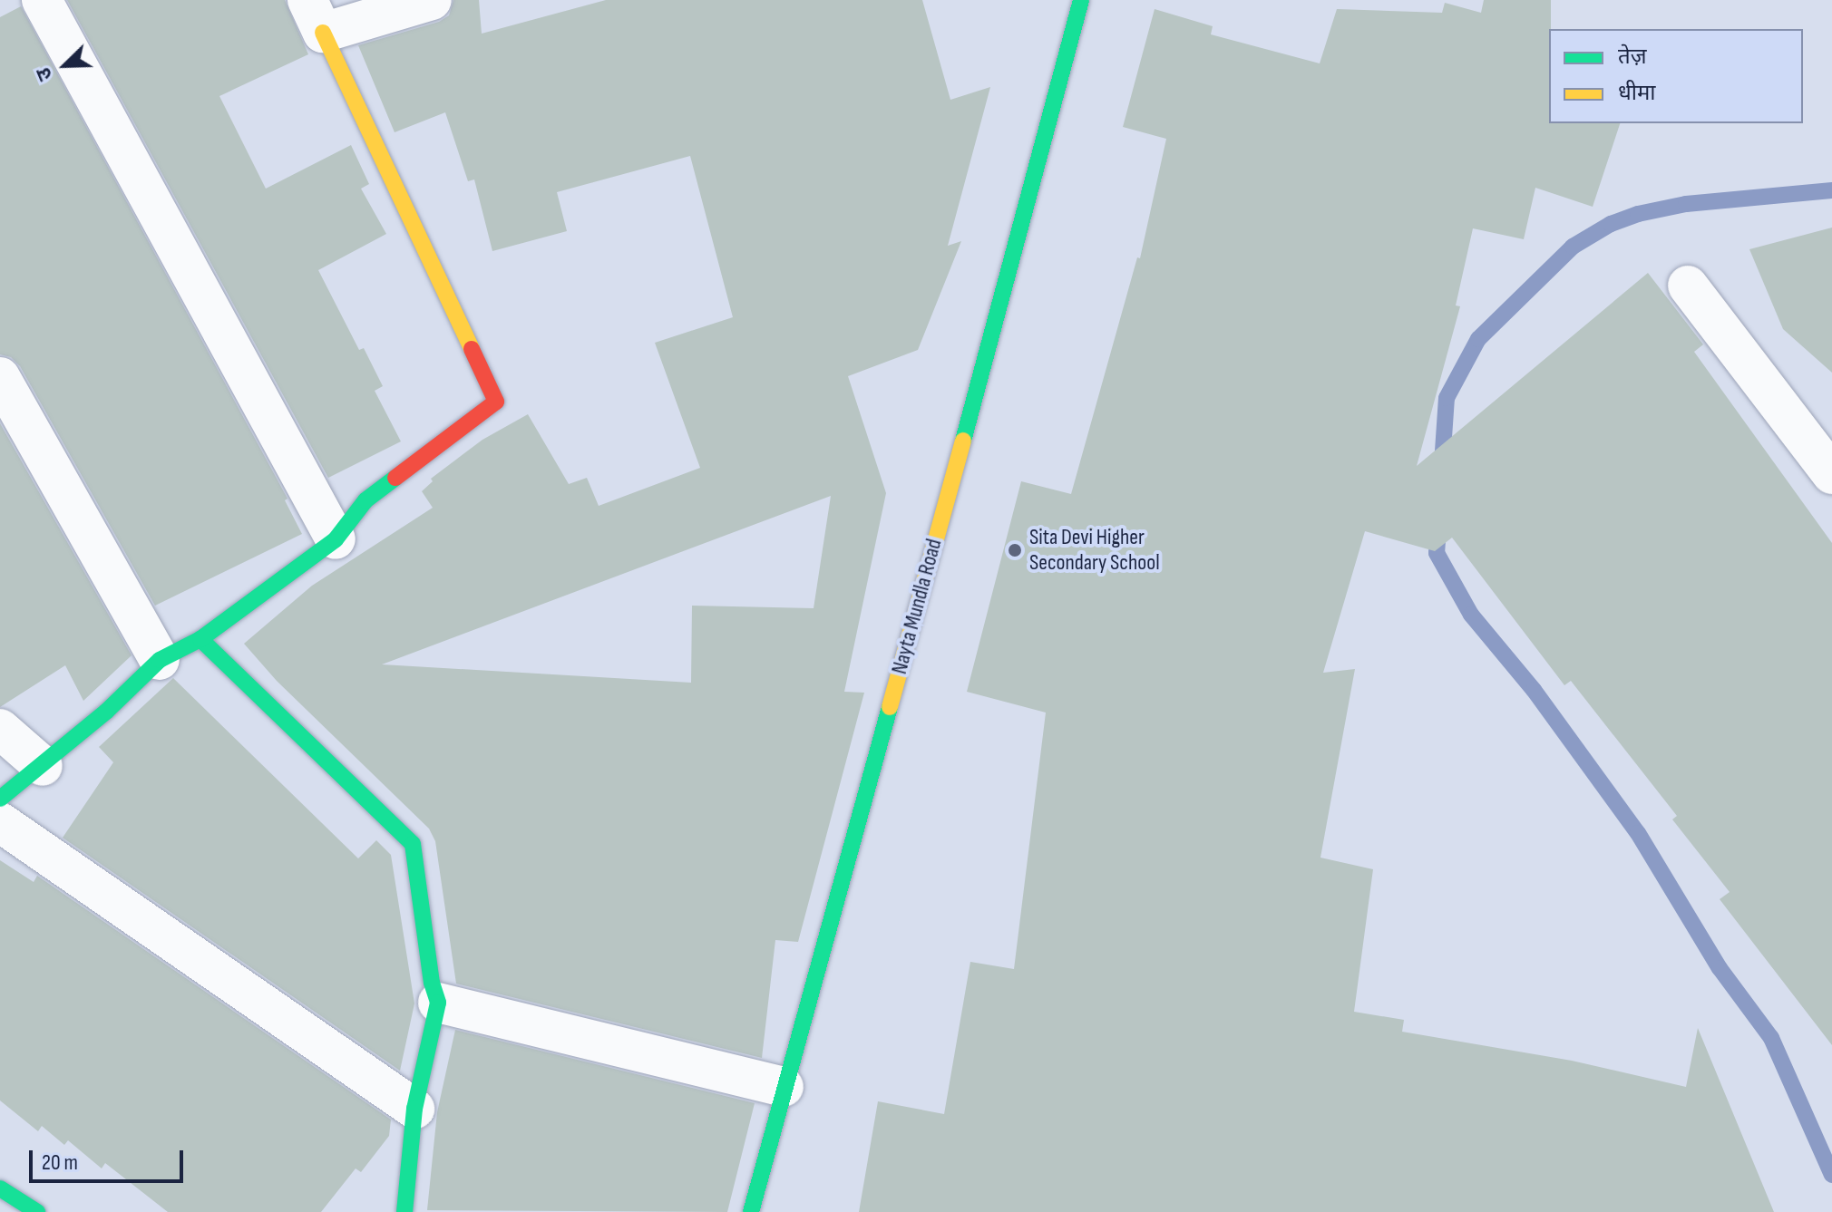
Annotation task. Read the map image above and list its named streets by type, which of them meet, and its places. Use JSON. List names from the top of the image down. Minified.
{"streets":{"main road":["Nayta Mundla Road"]},"places":["Sita Devi Higher Secondary School"],"legend":["तेज़","धीमा"],"scale_bar":"20 m","north":"bottom left"}
